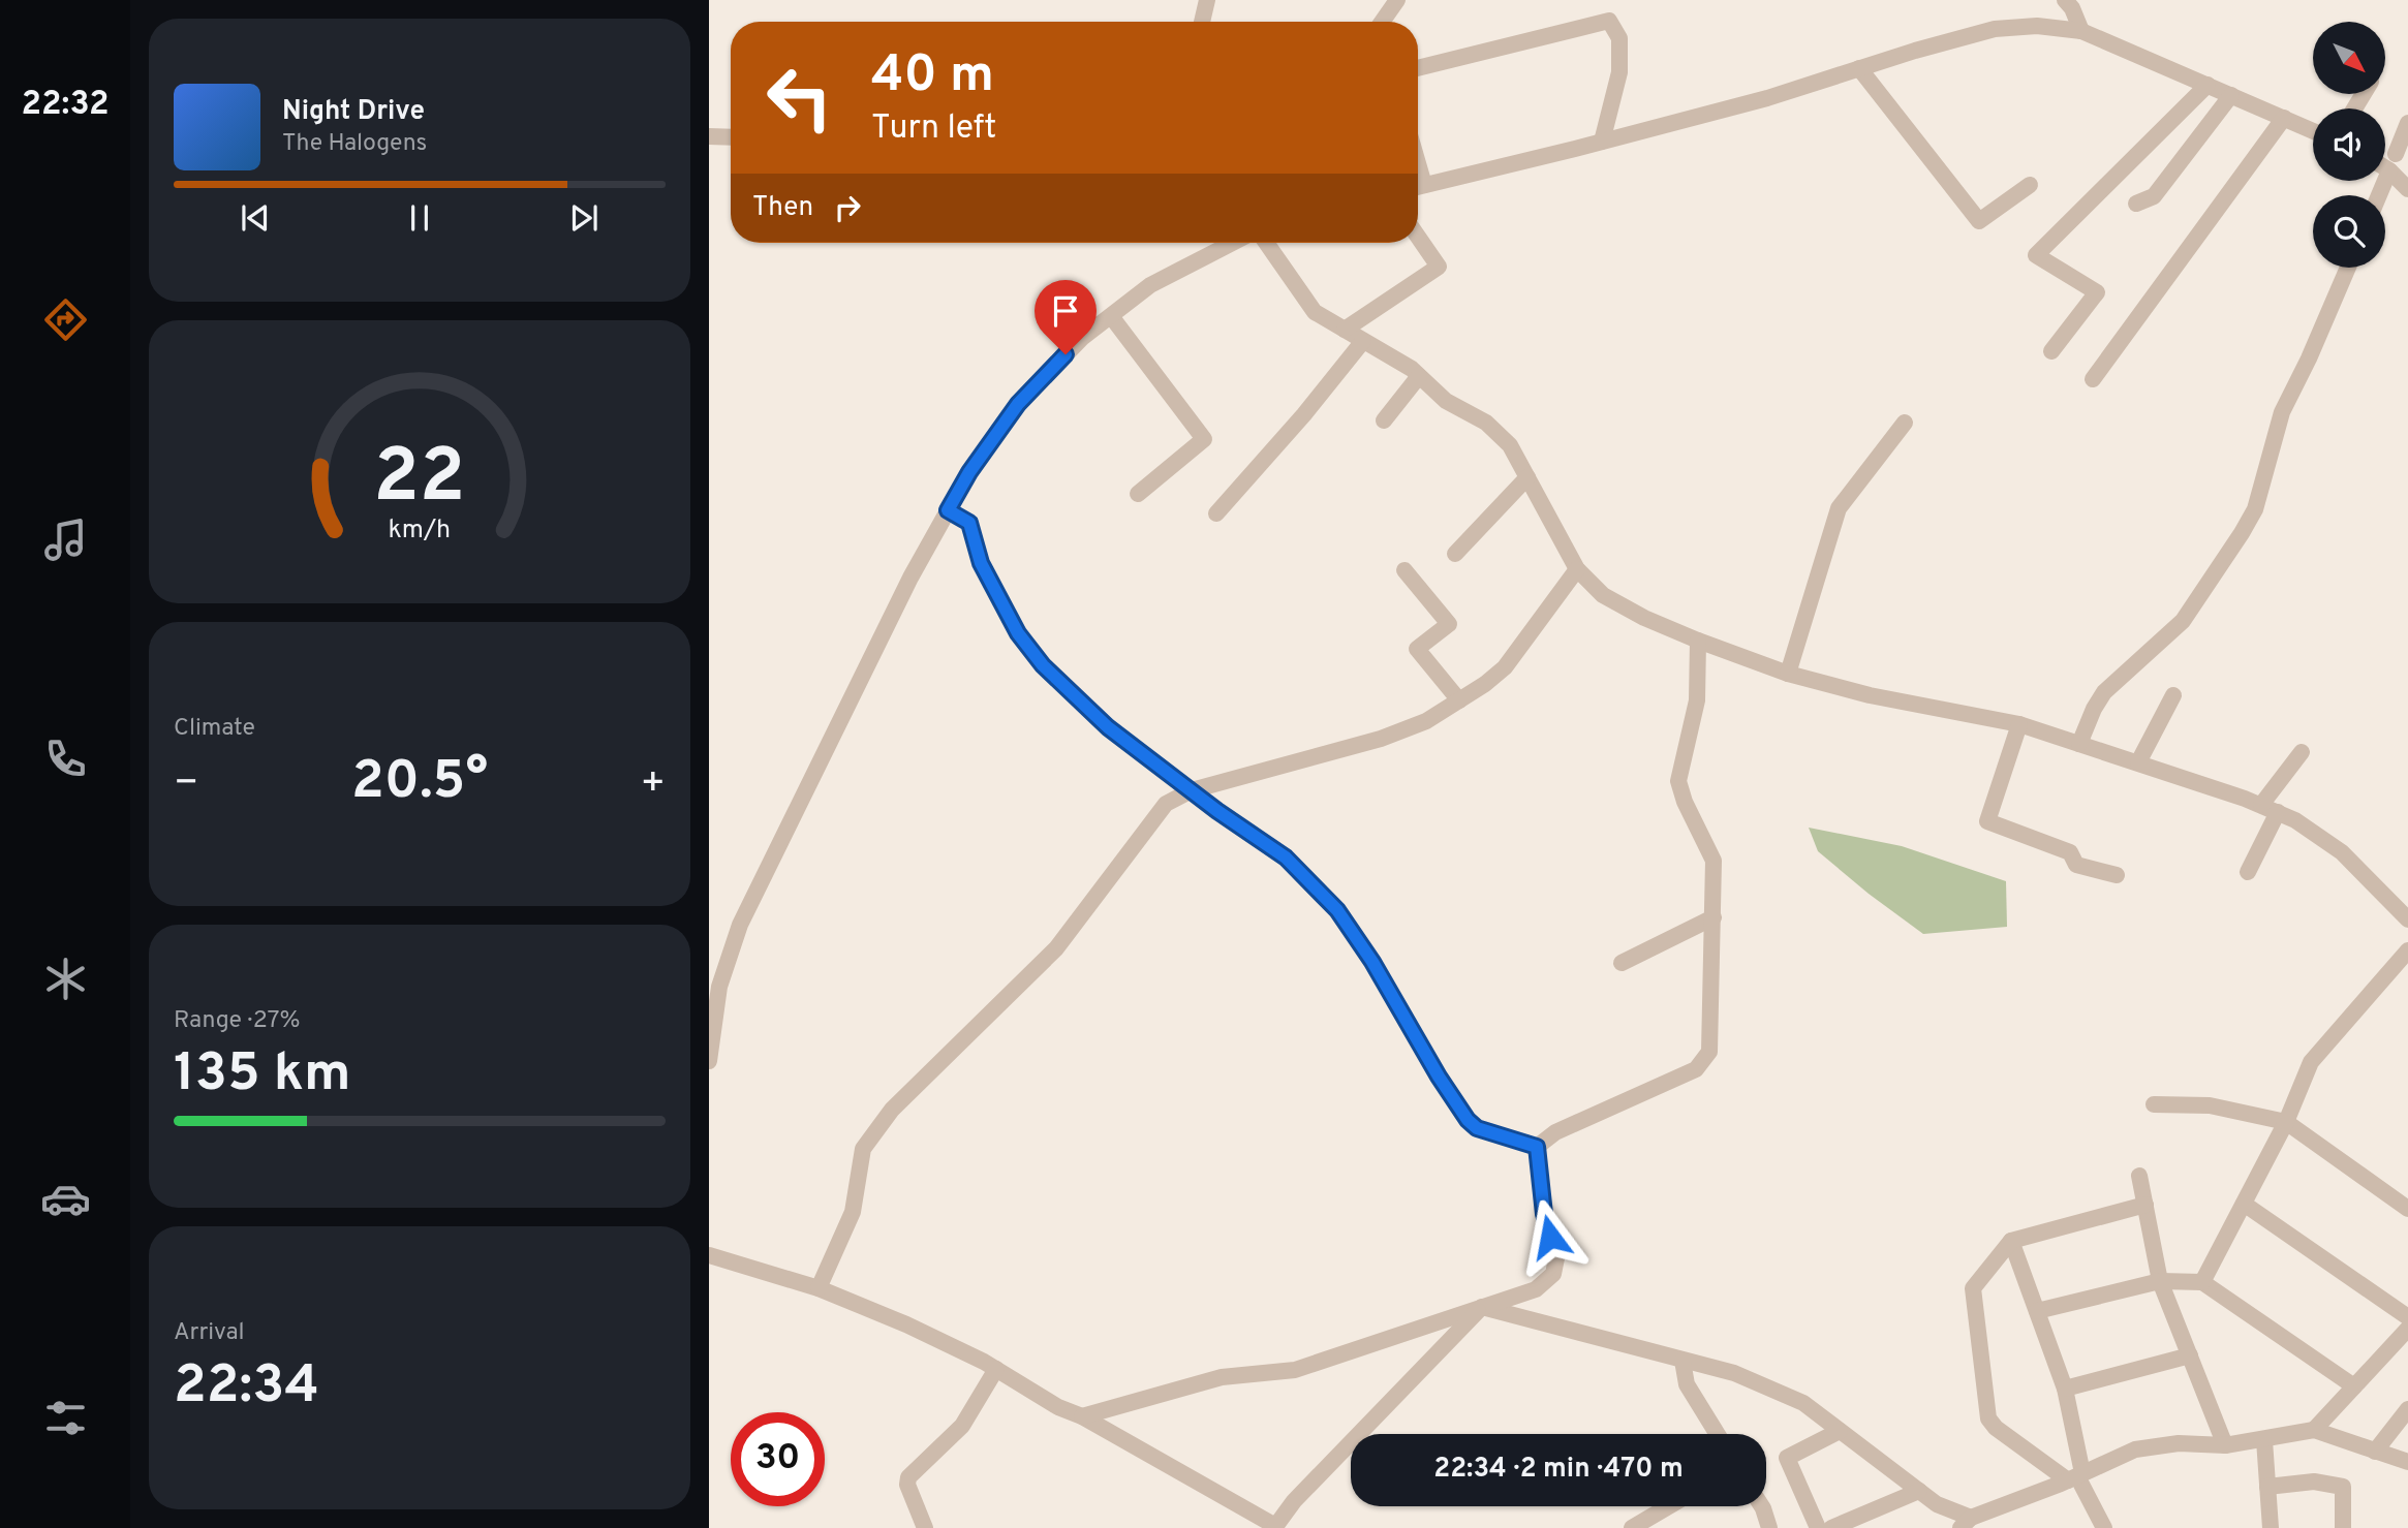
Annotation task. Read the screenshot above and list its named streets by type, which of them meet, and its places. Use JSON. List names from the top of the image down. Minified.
{"north":"bottom right","page":{"tabs":"22:32","turn":["40 m","Turn left"],"song":["Night Drive","The Halogens"],"then":"Then","tile":["Climate",["Range · 27%","135 km"],["Arrival","22:34"]],"heat":["−","20.5°","+"],"limit":"30","trip":"22:34 · 2 min · 470 m","gauge":["22","km/h"]}}
